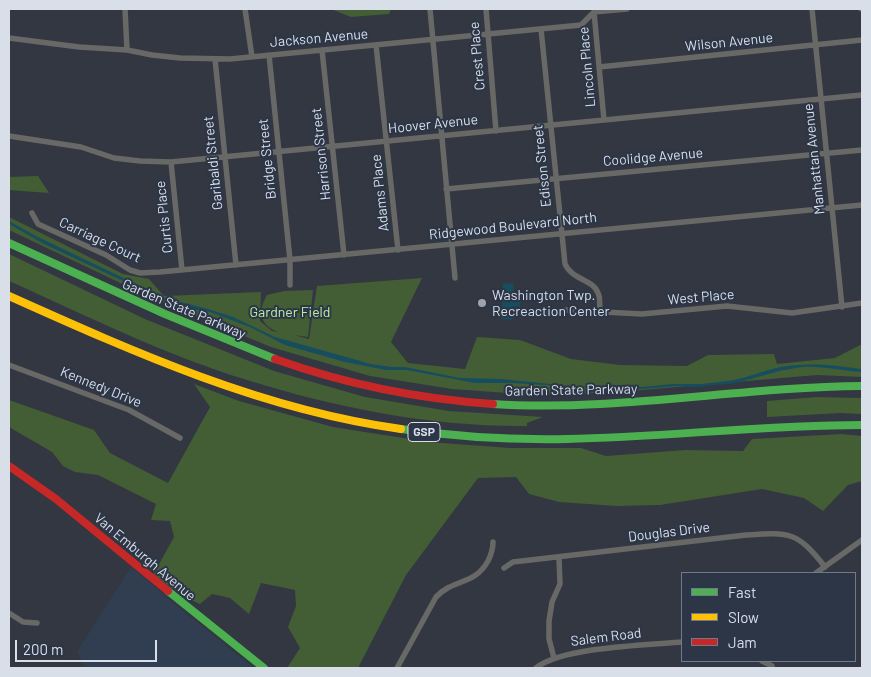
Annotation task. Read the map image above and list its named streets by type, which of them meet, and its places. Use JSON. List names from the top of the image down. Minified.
{"streets":{"main road":["Garden State Parkway","GSP","Van Emburgh Avenue"],"street":["Jackson Avenue","Wilson Avenue","Crest Place","Lincoln Place","Hoover Avenue","Harrison Street","Coolidge Avenue","Bridge Street","Manhattan Avenue","Garibaldi Street","Edison Street","Adams Place","Curtis Place","Ridgewood Boulevard North","Carriage Court","West Place","Kennedy Drive","Douglas Drive","Salem Road"]},"crossings":[["Jackson Avenue","Crest Place"],["Jackson Avenue","Lincoln Place"],["Jackson Avenue","Harrison Street"],["Jackson Avenue","Bridge Street"],["Jackson Avenue","Garibaldi Street"],["Jackson Avenue","Edison Street"],["Jackson Avenue","Adams Place"],["Wilson Avenue","Lincoln Place"],["Wilson Avenue","Manhattan Avenue"],["Crest Place","Hoover Avenue"],["Lincoln Place","Hoover Avenue"],["Hoover Avenue","Harrison Street"],["Hoover Avenue","Bridge Street"],["Hoover Avenue","Manhattan Avenue"],["Hoover Avenue","Garibaldi Street"],["Hoover Avenue","Edison Street"],["Hoover Avenue","Adams Place"],["Hoover Avenue","Curtis Place"],["Harrison Street","Ridgewood Boulevard North"],["Coolidge Avenue","Manhattan Avenue"],["Coolidge Avenue","Edison Street"],["Bridge Street","Ridgewood Boulevard North"],["Manhattan Avenue","Ridgewood Boulevard North"],["Manhattan Avenue","West Place"],["Garibaldi Street","Ridgewood Boulevard North"],["Edison Street","Ridgewood Boulevard North"],["Edison Street","West Place"],["Adams Place","Ridgewood Boulevard North"],["Curtis Place","Ridgewood Boulevard North"],["Ridgewood Boulevard North","Carriage Court"]],"parks":["Gardner Field"],"places":["Washington Twp. Recreaction Center"],"legend":["Fast","Slow","Jam"],"scale_bar":"200 m"}
